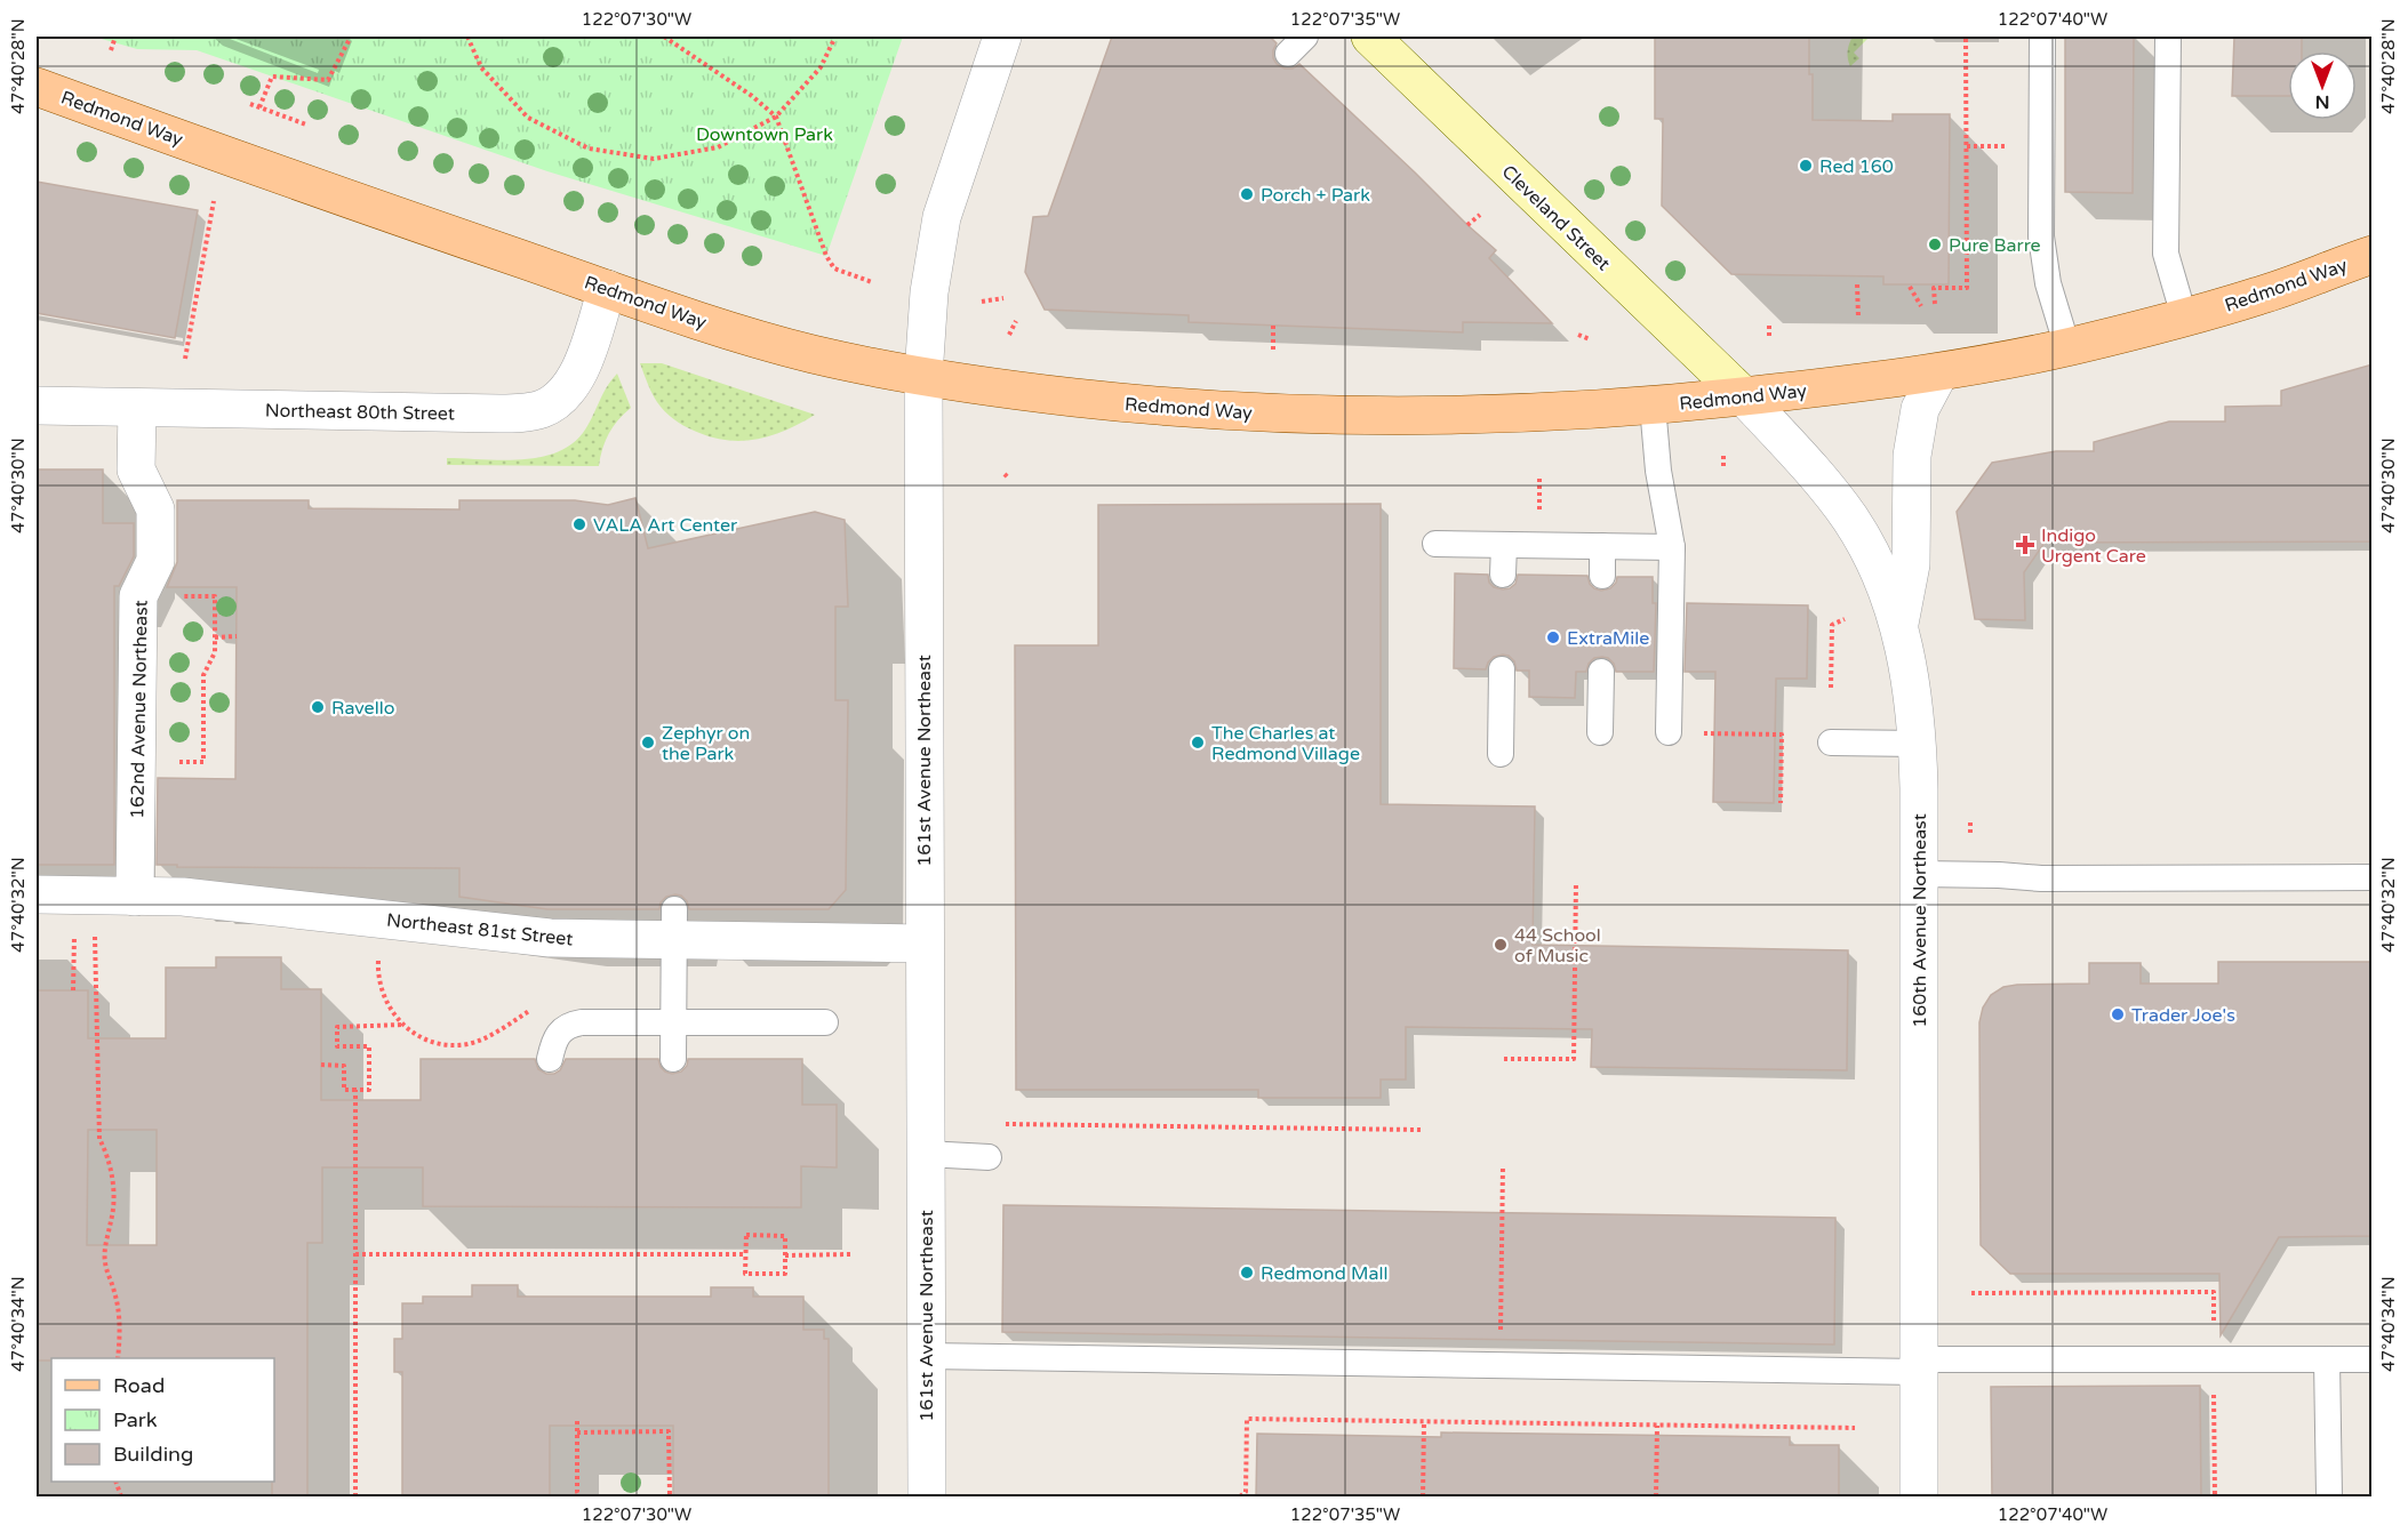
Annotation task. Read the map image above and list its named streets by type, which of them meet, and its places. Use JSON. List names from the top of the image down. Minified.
{"streets":{"main road":["Redmond Way","Cleveland Street"],"street":["Northeast 80th Street","162nd Avenue Northeast","161st Avenue Northeast","160th Avenue Northeast","Northeast 81st Street"]},"crossings":[["Redmond Way","Cleveland Street"],["Redmond Way","Northeast 80th Street"],["Redmond Way","161st Avenue Northeast"],["Redmond Way","160th Avenue Northeast"],["Cleveland Street","160th Avenue Northeast"],["Northeast 80th Street","162nd Avenue Northeast"],["162nd Avenue Northeast","Northeast 81st Street"],["161st Avenue Northeast","Northeast 81st Street"]],"parks":["Downtown Park"],"places":{"other":["Red 160","Porch + Park","Pure Barre","VALA Art Center","ExtraMile","Ravello","Zephyr on the Park","The Charles at Redmond Village","44 School of Music","Trader Joe's","Redmond Mall"],"health":["Indigo Urgent Care"]},"legend":["Road","Park","Building"],"north":"bottom","coordinates":["122°07'30\"W","122°07'35\"W","122°07'40\"W","47°40'28\"N","47°40'30\"N","47°40'32\"N","47°40'34\"N"]}
